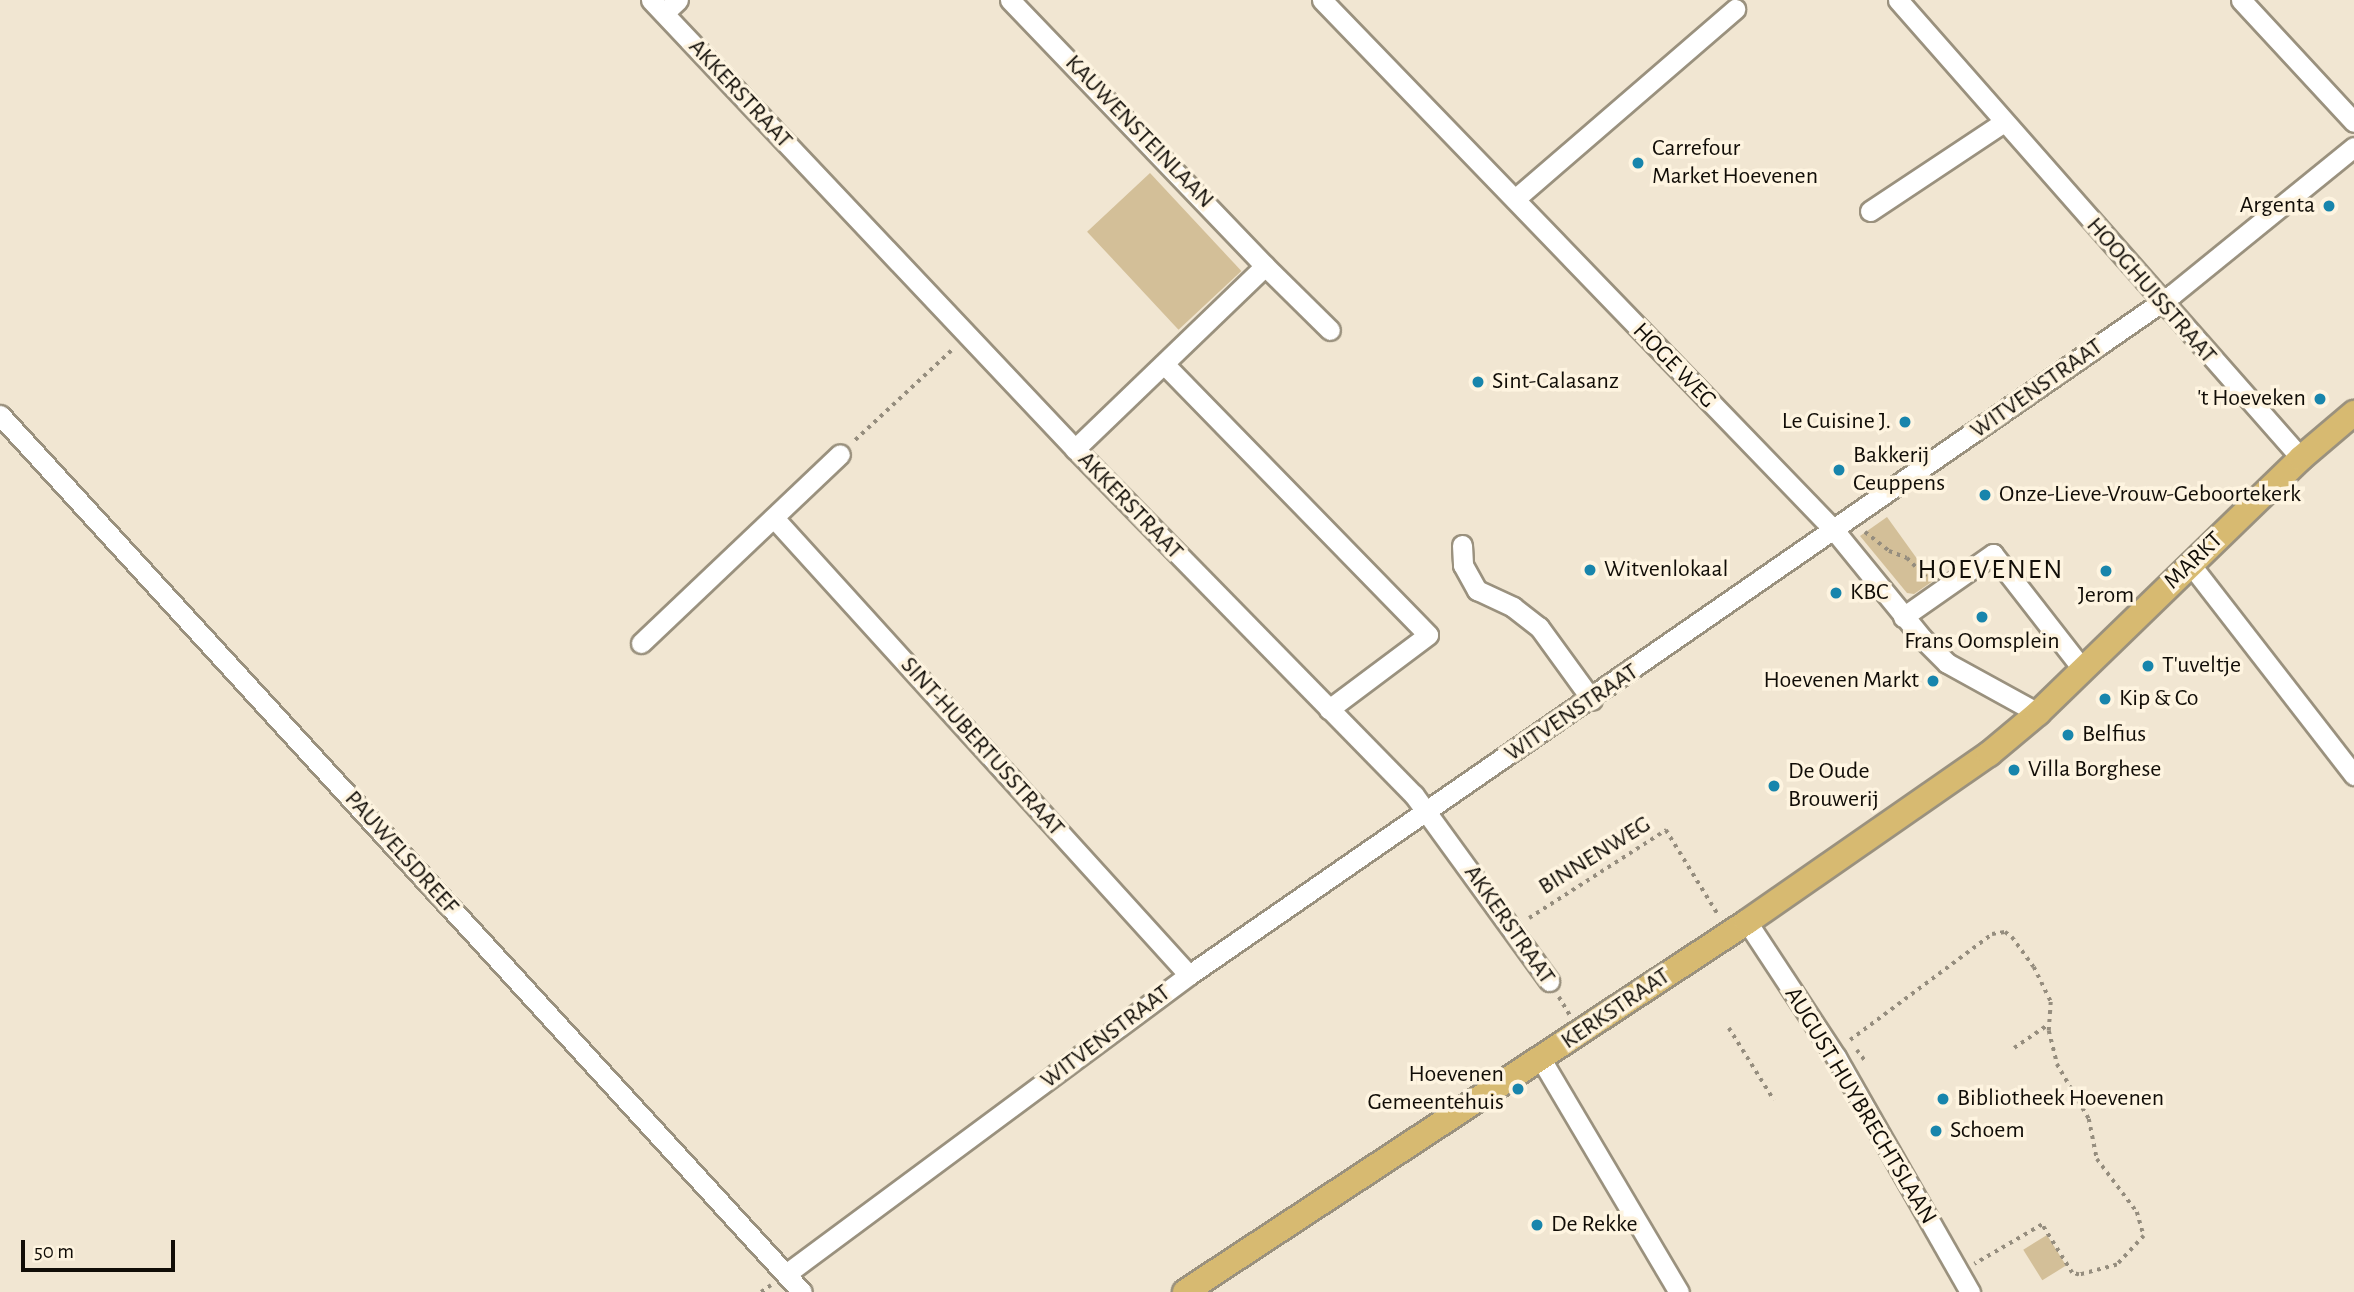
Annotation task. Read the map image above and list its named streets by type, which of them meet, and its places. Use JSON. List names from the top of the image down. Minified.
{"streets":{"main road":["MARKT","KERKSTRAAT"],"street":["AKKERSTRAAT","KAUWENSTEINLAAN","HOOGHUISSTRAAT","HOGE WEG","WITVENSTRAAT","SINT-HUBERTUSSTRAAT","PAUWELSDREEF","AUGUST HUYBRECHTSLAAN"],"path":["BINNENWEG"]},"crossings":[["AKKERSTRAAT","WITVENSTRAAT"],["AKKERSTRAAT","BINNENWEG"],["AKKERSTRAAT","KERKSTRAAT"],["HOOGHUISSTRAAT","WITVENSTRAAT"],["HOOGHUISSTRAAT","MARKT"],["HOGE WEG","WITVENSTRAAT"],["HOGE WEG","MARKT"],["HOGE WEG","KERKSTRAAT"],["WITVENSTRAAT","SINT-HUBERTUSSTRAAT"],["WITVENSTRAAT","PAUWELSDREEF"],["MARKT","KERKSTRAAT"],["BINNENWEG","KERKSTRAAT"],["BINNENWEG","AUGUST HUYBRECHTSLAAN"],["KERKSTRAAT","AUGUST HUYBRECHTSLAAN"]],"districts":["HOEVENEN"],"places":["Carrefour Market Hoevenen","Argenta","Sint-Calasanz","'t Hoeveken","Le Cuisine J.","Bakkerij Ceuppens","Onze-Lieve-Vrouw-Geboortekerk","Witvenlokaal","Jerom","KBC","Frans Oomsplein","T'uveltje","Hoevenen Markt","Kip & Co","Belfius","Villa Borghese","De Oude Brouwerij","Hoevenen Gemeentehuis","Bibliotheek Hoevenen","Schoem","De Rekke"],"scale_bar":"50 m"}
